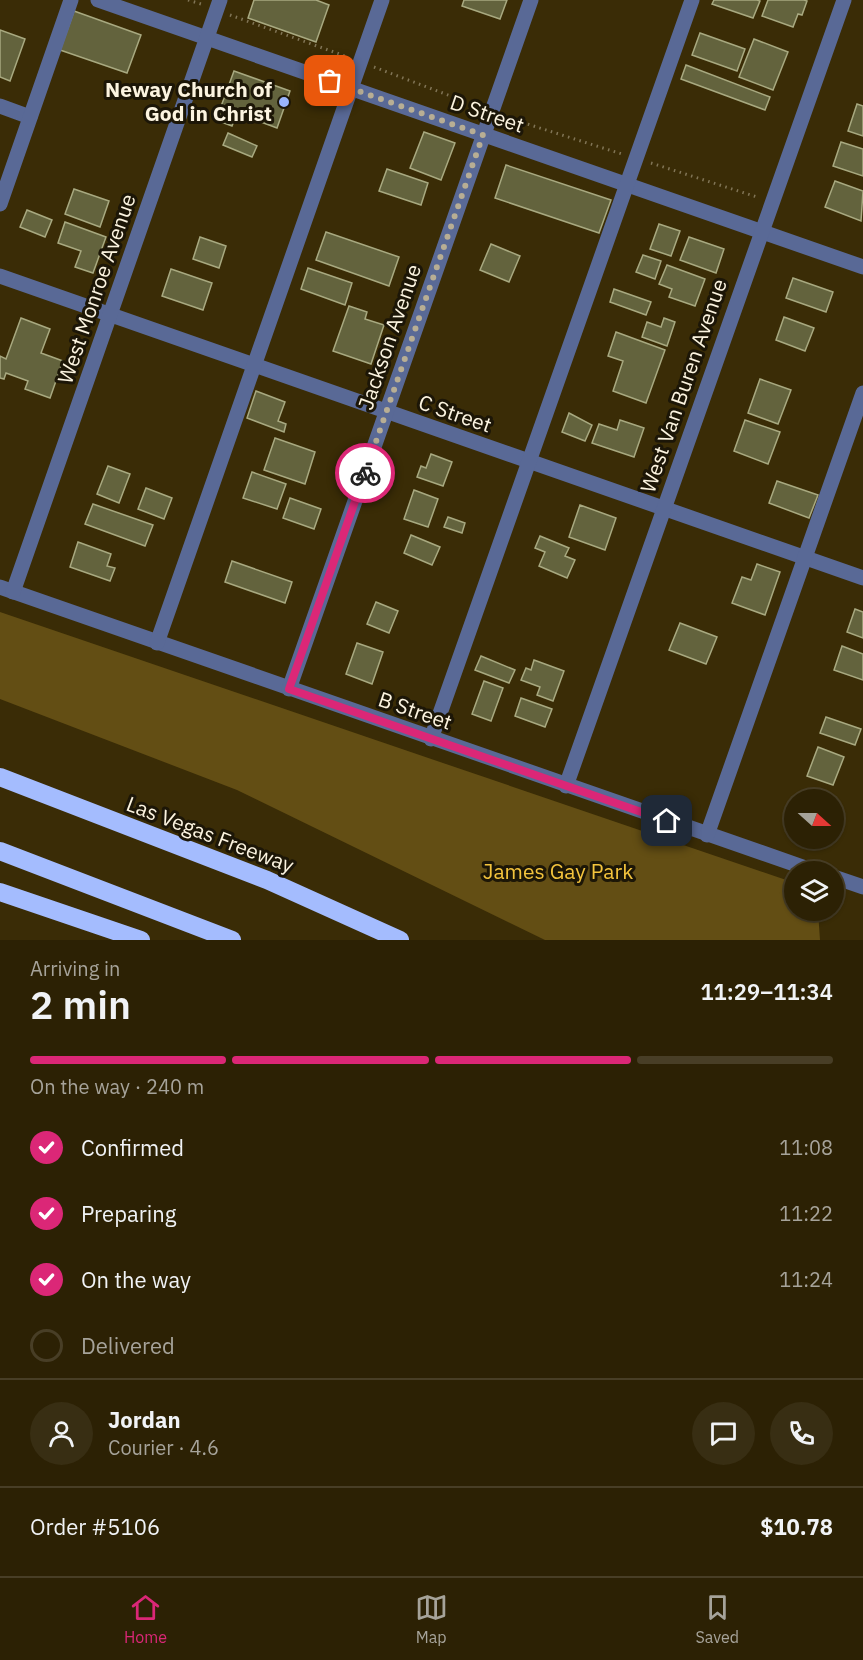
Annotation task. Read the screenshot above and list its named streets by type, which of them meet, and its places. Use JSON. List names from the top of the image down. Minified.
{"streets":{"highway":["Las Vegas Freeway"],"street":["D Street","West Monroe Avenue","Jackson Avenue","West Van Buren Avenue","C Street","B Street"]},"crossings":[["D Street","West Monroe Avenue"],["D Street","Jackson Avenue"],["D Street","West Van Buren Avenue"],["West Monroe Avenue","C Street"],["West Monroe Avenue","B Street"],["Jackson Avenue","C Street"],["Jackson Avenue","B Street"],["West Van Buren Avenue","C Street"],["West Van Buren Avenue","B Street"]],"parks":["James Gay Park"],"places":["Neway Church of God in Christ"],"north":"right","page":{"heading":["2 min","Arriving in","11:29–11:34"],"panel":["Jordan","Courier · 4.6","Order #5106","$10.78"],"bar":"On the way · 240 m","list":[["Confirmed","11:08"],["Preparing","11:22"],["On the way","11:24"],"Delivered"],"tabs":["Home","Map","Saved"]}}
